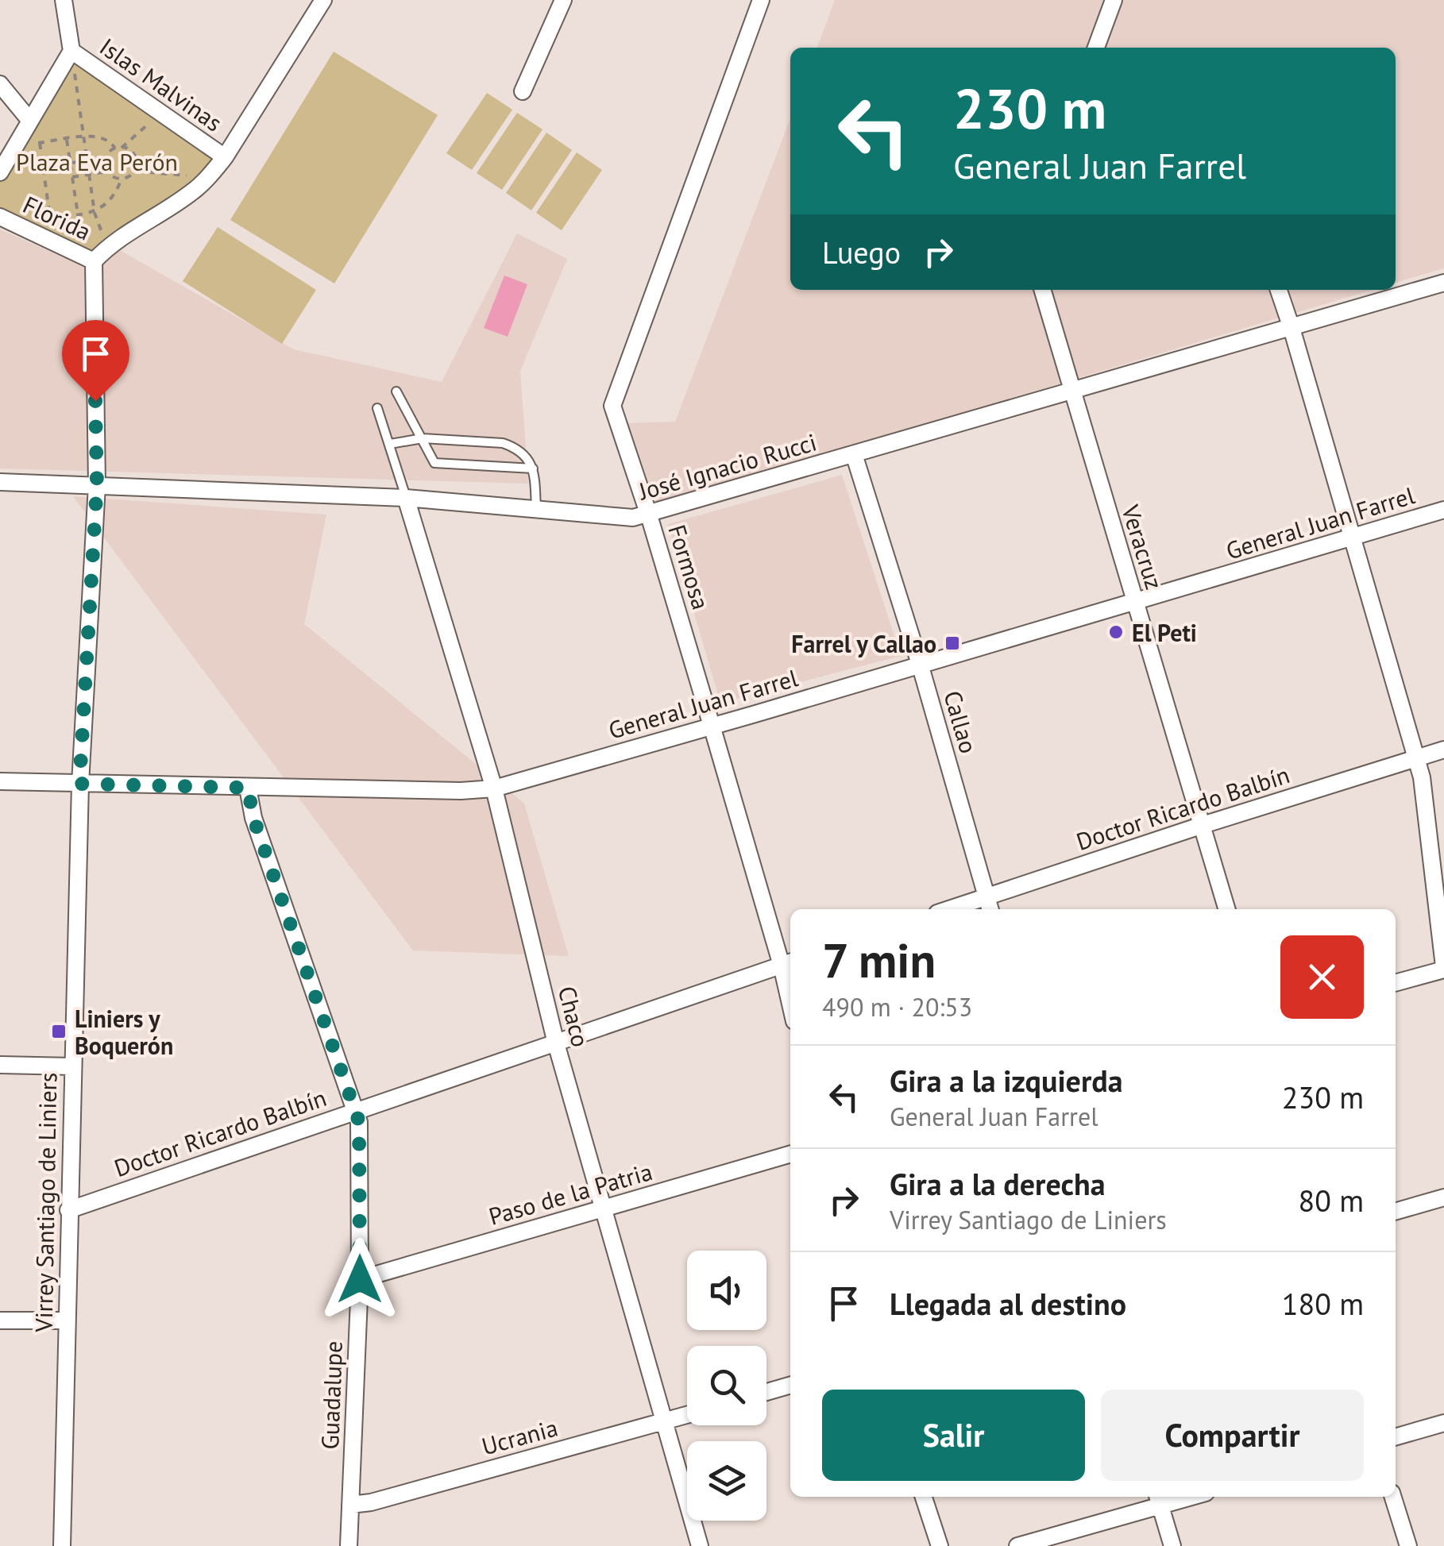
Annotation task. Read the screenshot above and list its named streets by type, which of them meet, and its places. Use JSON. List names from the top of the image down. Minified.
{"streets":{"street":["Islas Malvinas","Florida","José Ignacio Rucci","General Juan Farrel","Veracruz","Formosa","Callao","Doctor Ricardo Balbín","Chaco","Paso de la Patria","Virrey Santiago de Liniers","Guadalupe","Ucrania"]},"crossings":[["Florida","Virrey Santiago de Liniers"],["José Ignacio Rucci","Veracruz"],["José Ignacio Rucci","Formosa"],["José Ignacio Rucci","Callao"],["José Ignacio Rucci","Chaco"],["José Ignacio Rucci","Virrey Santiago de Liniers"],["General Juan Farrel","Veracruz"],["General Juan Farrel","Formosa"],["General Juan Farrel","Callao"],["General Juan Farrel","Chaco"],["General Juan Farrel","Virrey Santiago de Liniers"],["General Juan Farrel","Guadalupe"],["Veracruz","Doctor Ricardo Balbín"],["Formosa","Doctor Ricardo Balbín"],["Callao","Doctor Ricardo Balbín"],["Doctor Ricardo Balbín","Chaco"],["Doctor Ricardo Balbín","Virrey Santiago de Liniers"],["Doctor Ricardo Balbín","Guadalupe"],["Chaco","Paso de la Patria"],["Chaco","Ucrania"],["Paso de la Patria","Guadalupe"],["Guadalupe","Ucrania"]],"parks":["Plaza Eva Perón"],"places":{"other":["El Peti"],"transit":["Farrel y Callao","Liniers y Boquerón"]},"page":{"turn":["230 m","General Juan Farrel"],"then":"Luego","heading":["7 min","490 m · 20:53"],"list":[{"name":"Gira a la izquierda","note":"General Juan Farrel","value":"230 m"},{"name":"Gira a la derecha","note":"Virrey Santiago de Liniers","value":"80 m"},{"name":"Llegada al destino","value":"180 m"}],"buttons":["Salir","Compartir"]}}
